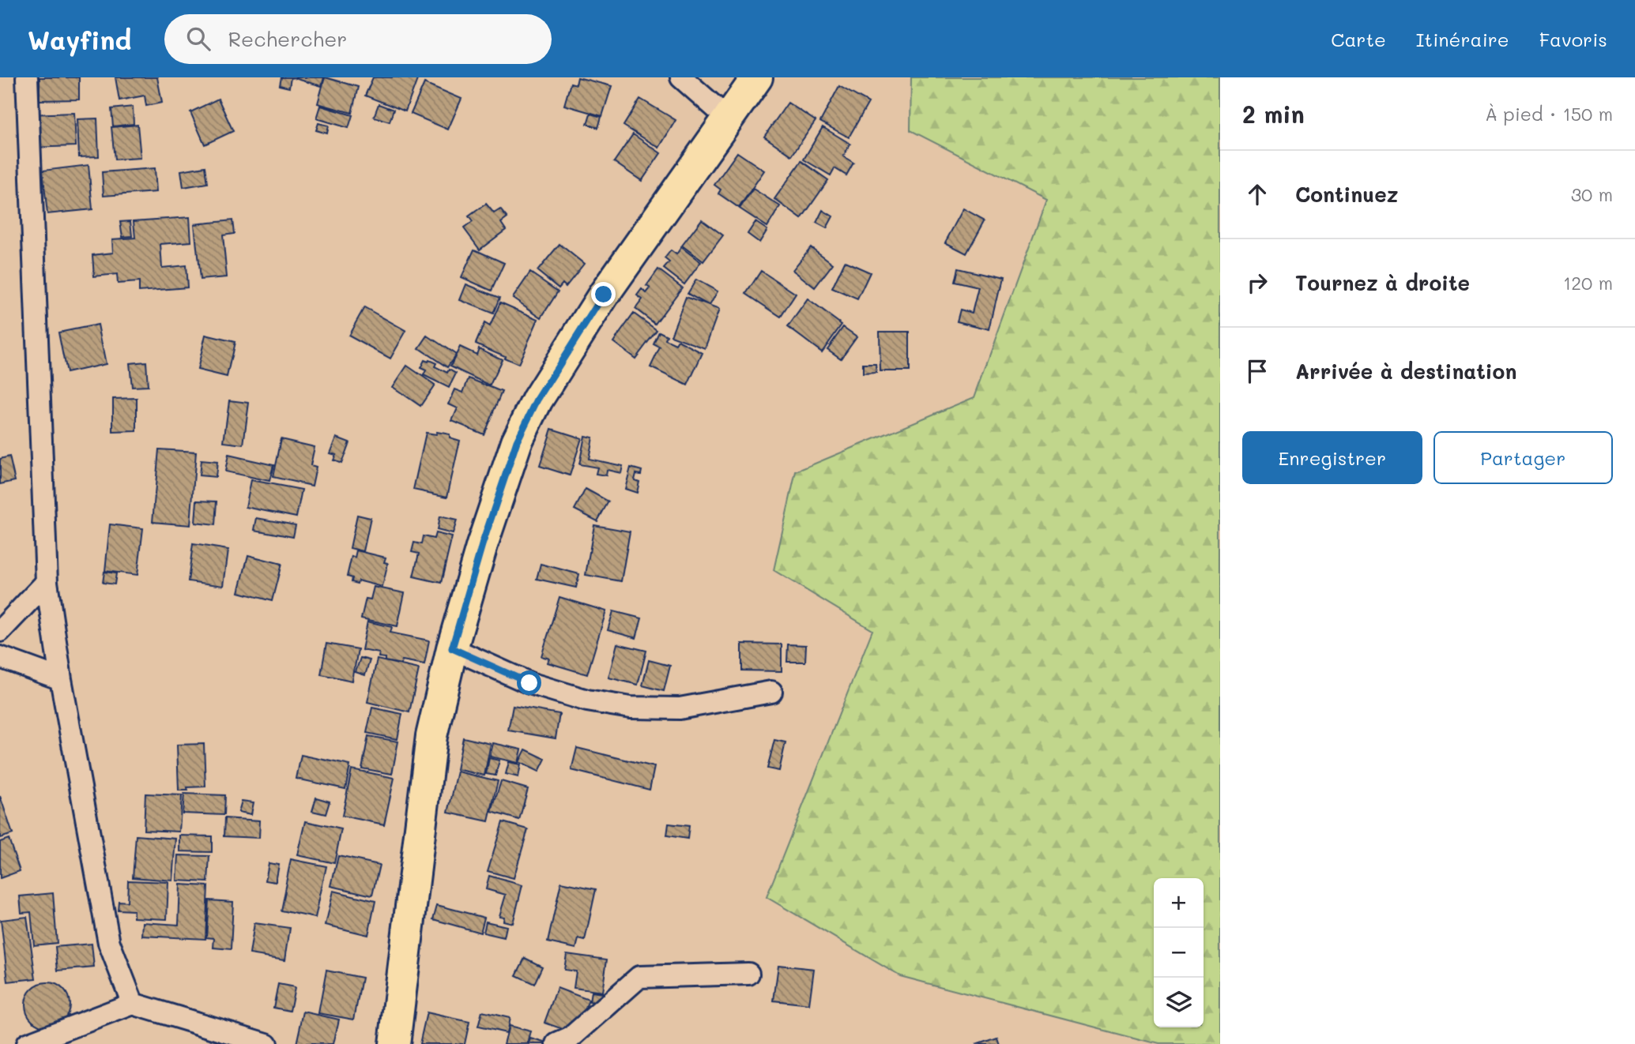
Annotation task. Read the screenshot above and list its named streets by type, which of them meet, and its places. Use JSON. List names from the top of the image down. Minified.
{"page":{"header":"Wayfind","search":"Rechercher","nav":["Carte","Itinéraire","Favoris"],"heading":["2 min","À pied · 150 m"],"list":[["Continuez","30 m"],["Tournez à droite","120 m"],"Arrivée à destination"],"buttons":["Enregistrer","Partager"],"map_buttons":["+","−"]}}
